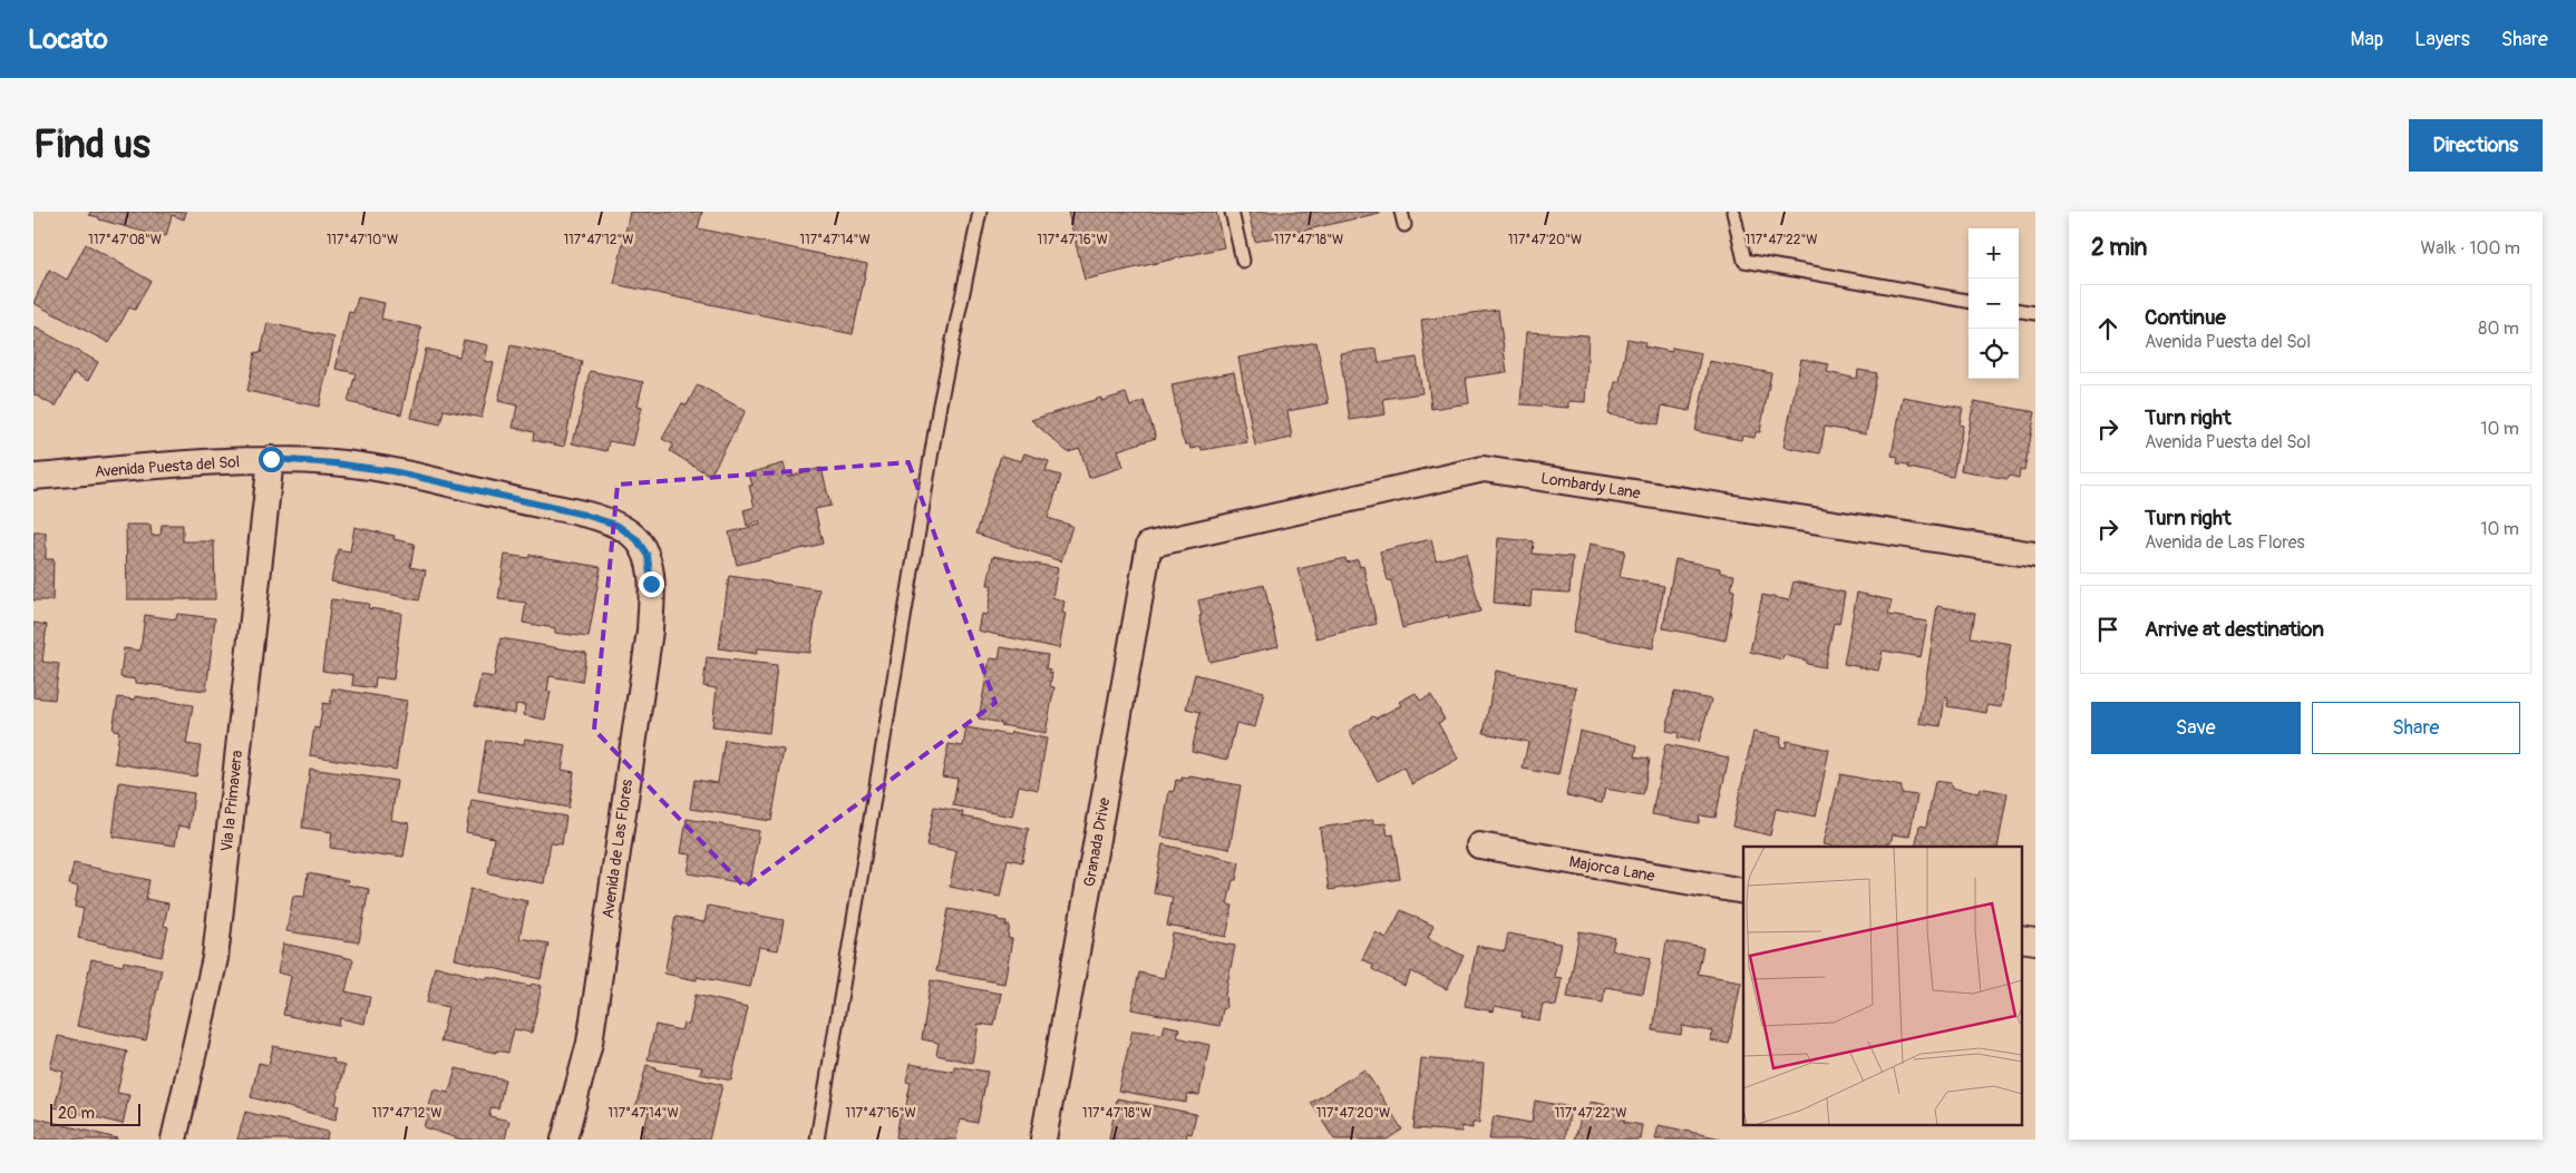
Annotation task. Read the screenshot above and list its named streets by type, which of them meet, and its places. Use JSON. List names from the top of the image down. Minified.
{"streets":{"street":["Avenida Puesta del Sol","Lombardy Lane","Via la Primavera","Granada Drive","Avenida de Las Flores","Majorca Lane"]},"crossings":[["Avenida Puesta del Sol","Via la Primavera"],["Avenida Puesta del Sol","Avenida de Las Flores"],["Lombardy Lane","Granada Drive"]],"scale_bar":"20 m","page":{"header":"Locato","nav":["Map","Layers","Share"],"buttons":["Directions",["Save","Share"]],"title":"Find us","heading":["2 min","Walk · 100 m"],"map_buttons":["+","−"],"list":[["Continue","Avenida Puesta del Sol","80 m"],["Turn right","Avenida Puesta del Sol","10 m"],["Turn right","Avenida de Las Flores","10 m"],"Arrive at destination"],"scale":"20 m"},"coordinates":["117°47'08\"W","117°47'10\"W","117°47'12\"W","117°47'14\"W","117°47'16\"W","117°47'18\"W","117°47'20\"W","117°47'22\"W"]}
